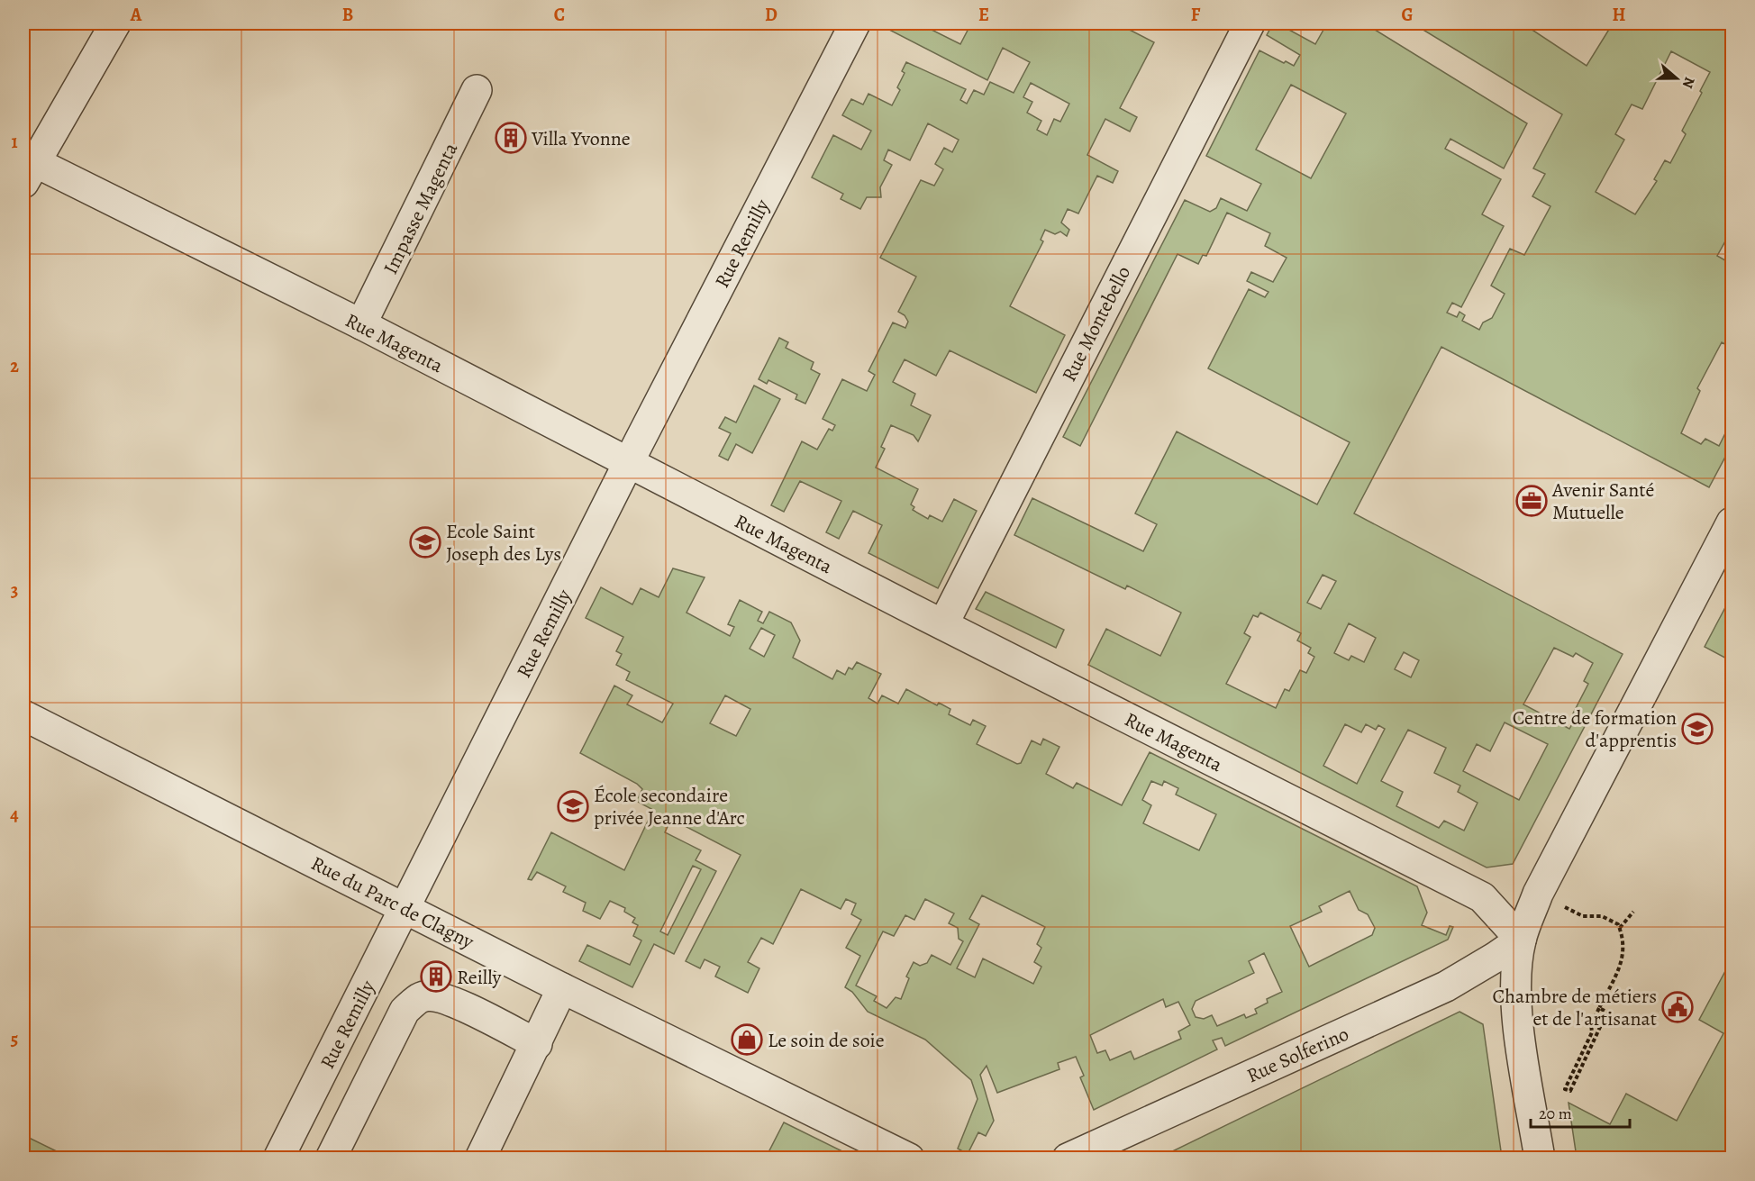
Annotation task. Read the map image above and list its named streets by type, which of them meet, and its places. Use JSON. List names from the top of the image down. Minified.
{"streets":{"street":["Impasse Magenta","Rue Remilly","Rue Montebello","Rue Magenta","Rue du Parc de Clagny","Rue Solferino"]},"crossings":[["Impasse Magenta","Rue Magenta"],["Rue Remilly","Rue Magenta"],["Rue Remilly","Rue du Parc de Clagny"],["Rue Montebello","Rue Magenta"],["Rue Magenta","Rue Solferino"]],"places":{"building":["Villa Yvonne","Reilly"],"office":["Avenir Santé Mutuelle"],"school or university":["Ecole Saint Joseph des Lys","Centre de formation d'apprentis","École secondaire privée Jeanne d'Arc"],"public building":["Chambre de métiers et de l'artisanat"],"shop":["Le soin de soie"]},"scale_bar":"20 m","north":"right","grid":{"columns":["A","B","C","D","E","F","G","H"],"rows":["1","2","3","4","5"]}}
